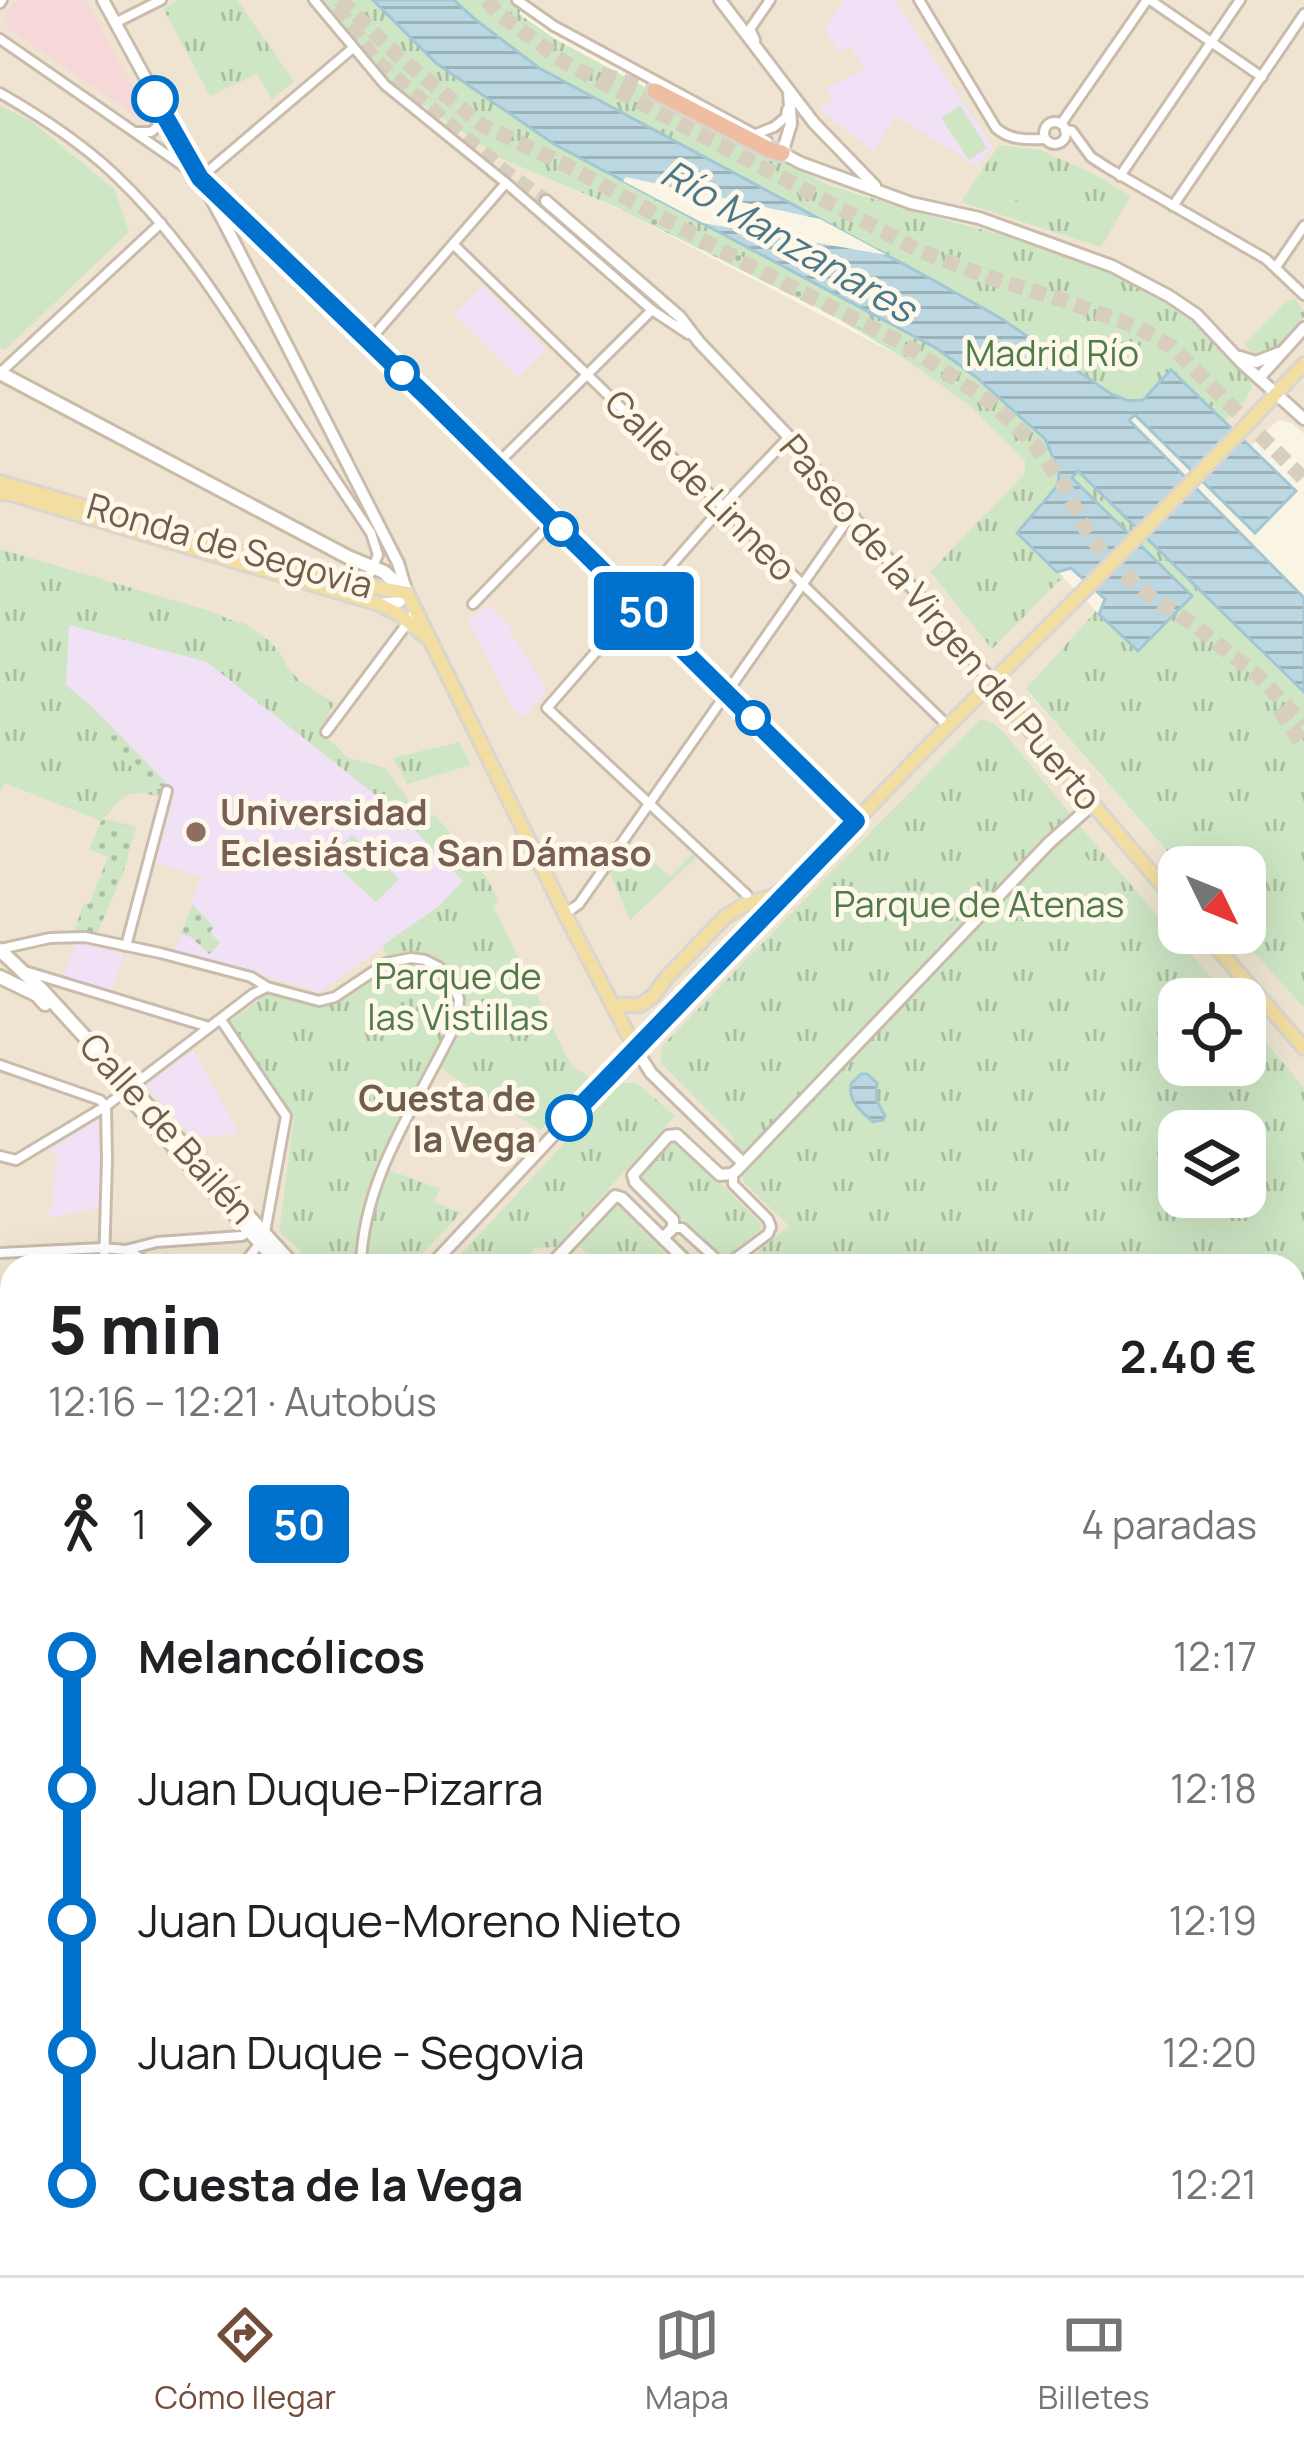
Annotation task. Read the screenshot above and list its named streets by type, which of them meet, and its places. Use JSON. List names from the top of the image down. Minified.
{"streets":{"main road":["Ronda de Segovia","Paseo de la Virgen del Puerto","Calle de Bailén"],"street":["Calle de Linneo"]},"water":["Río Manzanares"],"parks":["Madrid Río","Parque de Atenas","Parque de las Vistillas"],"places":["Universidad Eclesiástica San Dámaso","Cuesta de la Vega"],"lines":["bus line 50"],"north":"bottom right","page":{"on_map":"50","heading":["5 min","12:16 – 12:21 · Autobús","2.40 €"],"legs":["1","50","4 paradas"],"list":[{"name":"Melancólicos","value":"12:17"},{"name":"Juan Duque-Pizarra","value":"12:18"},{"name":"Juan Duque-Moreno Nieto","value":"12:19"},{"name":"Juan Duque - Segovia","value":"12:20"},{"name":"Cuesta de la Vega","value":"12:21"}],"tabs":["Cómo llegar","Mapa","Billetes"]}}
